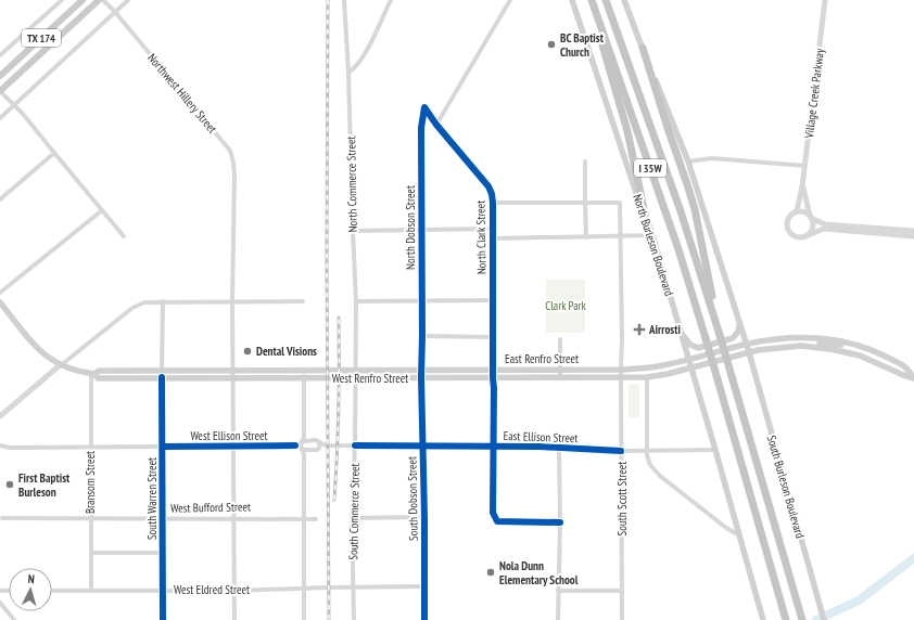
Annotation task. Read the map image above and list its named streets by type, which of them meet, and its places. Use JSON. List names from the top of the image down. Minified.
{"streets":{"highway":["I 35W"],"main road":["TX 174","North Burleson Boulevard","East Renfro Street","West Renfro Street","South Burleson Boulevard"],"street":["Northwest Hillery Street","Village Creek Parkway","North Commerce Street","North Dobson Street","North Clark Street","West Ellison Street","East Ellison Street","Bransom Street","South Warren Street","South Dobson Street","South Scott Street","West Bufford Street","South Commerce Street","West Eldred Street"]},"crossings":[["Northwest Hillery Street","West Renfro Street"],["Northwest Hillery Street","West Ellison Street"],["Northwest Hillery Street","West Bufford Street"],["Northwest Hillery Street","West Eldred Street"],["North Commerce Street","East Renfro Street"],["North Commerce Street","South Commerce Street"],["North Dobson Street","North Clark Street"],["North Dobson Street","East Renfro Street"],["North Dobson Street","South Dobson Street"],["North Clark Street","East Renfro Street"],["North Clark Street","West Renfro Street"],["North Clark Street","East Ellison Street"],["North Burleson Boulevard","East Renfro Street"],["North Burleson Boulevard","West Renfro Street"],["East Renfro Street","West Renfro Street"],["East Renfro Street","South Dobson Street"],["East Renfro Street","South Scott Street"],["East Renfro Street","South Commerce Street"],["West Renfro Street","Bransom Street"],["West Renfro Street","South Burleson Boulevard"],["West Renfro Street","South Warren Street"],["West Renfro Street","South Dobson Street"],["West Renfro Street","South Scott Street"],["West Renfro Street","South Commerce Street"],["West Ellison Street","East Ellison Street"],["East Ellison Street","South Dobson Street"],["East Ellison Street","South Scott Street"],["East Ellison Street","South Commerce Street"],["Bransom Street","West Bufford Street"],["Bransom Street","West Eldred Street"],["South Warren Street","West Bufford Street"],["South Warren Street","West Eldred Street"],["South Dobson Street","West Eldred Street"],["South Commerce Street","West Eldred Street"]],"parks":["Clark Park"],"places":{"other":["BC Baptist Church","Dental Visions","First Baptist Burleson","Nola Dunn Elementary School"],"health":["Airrosti"]},"north":"top"}
